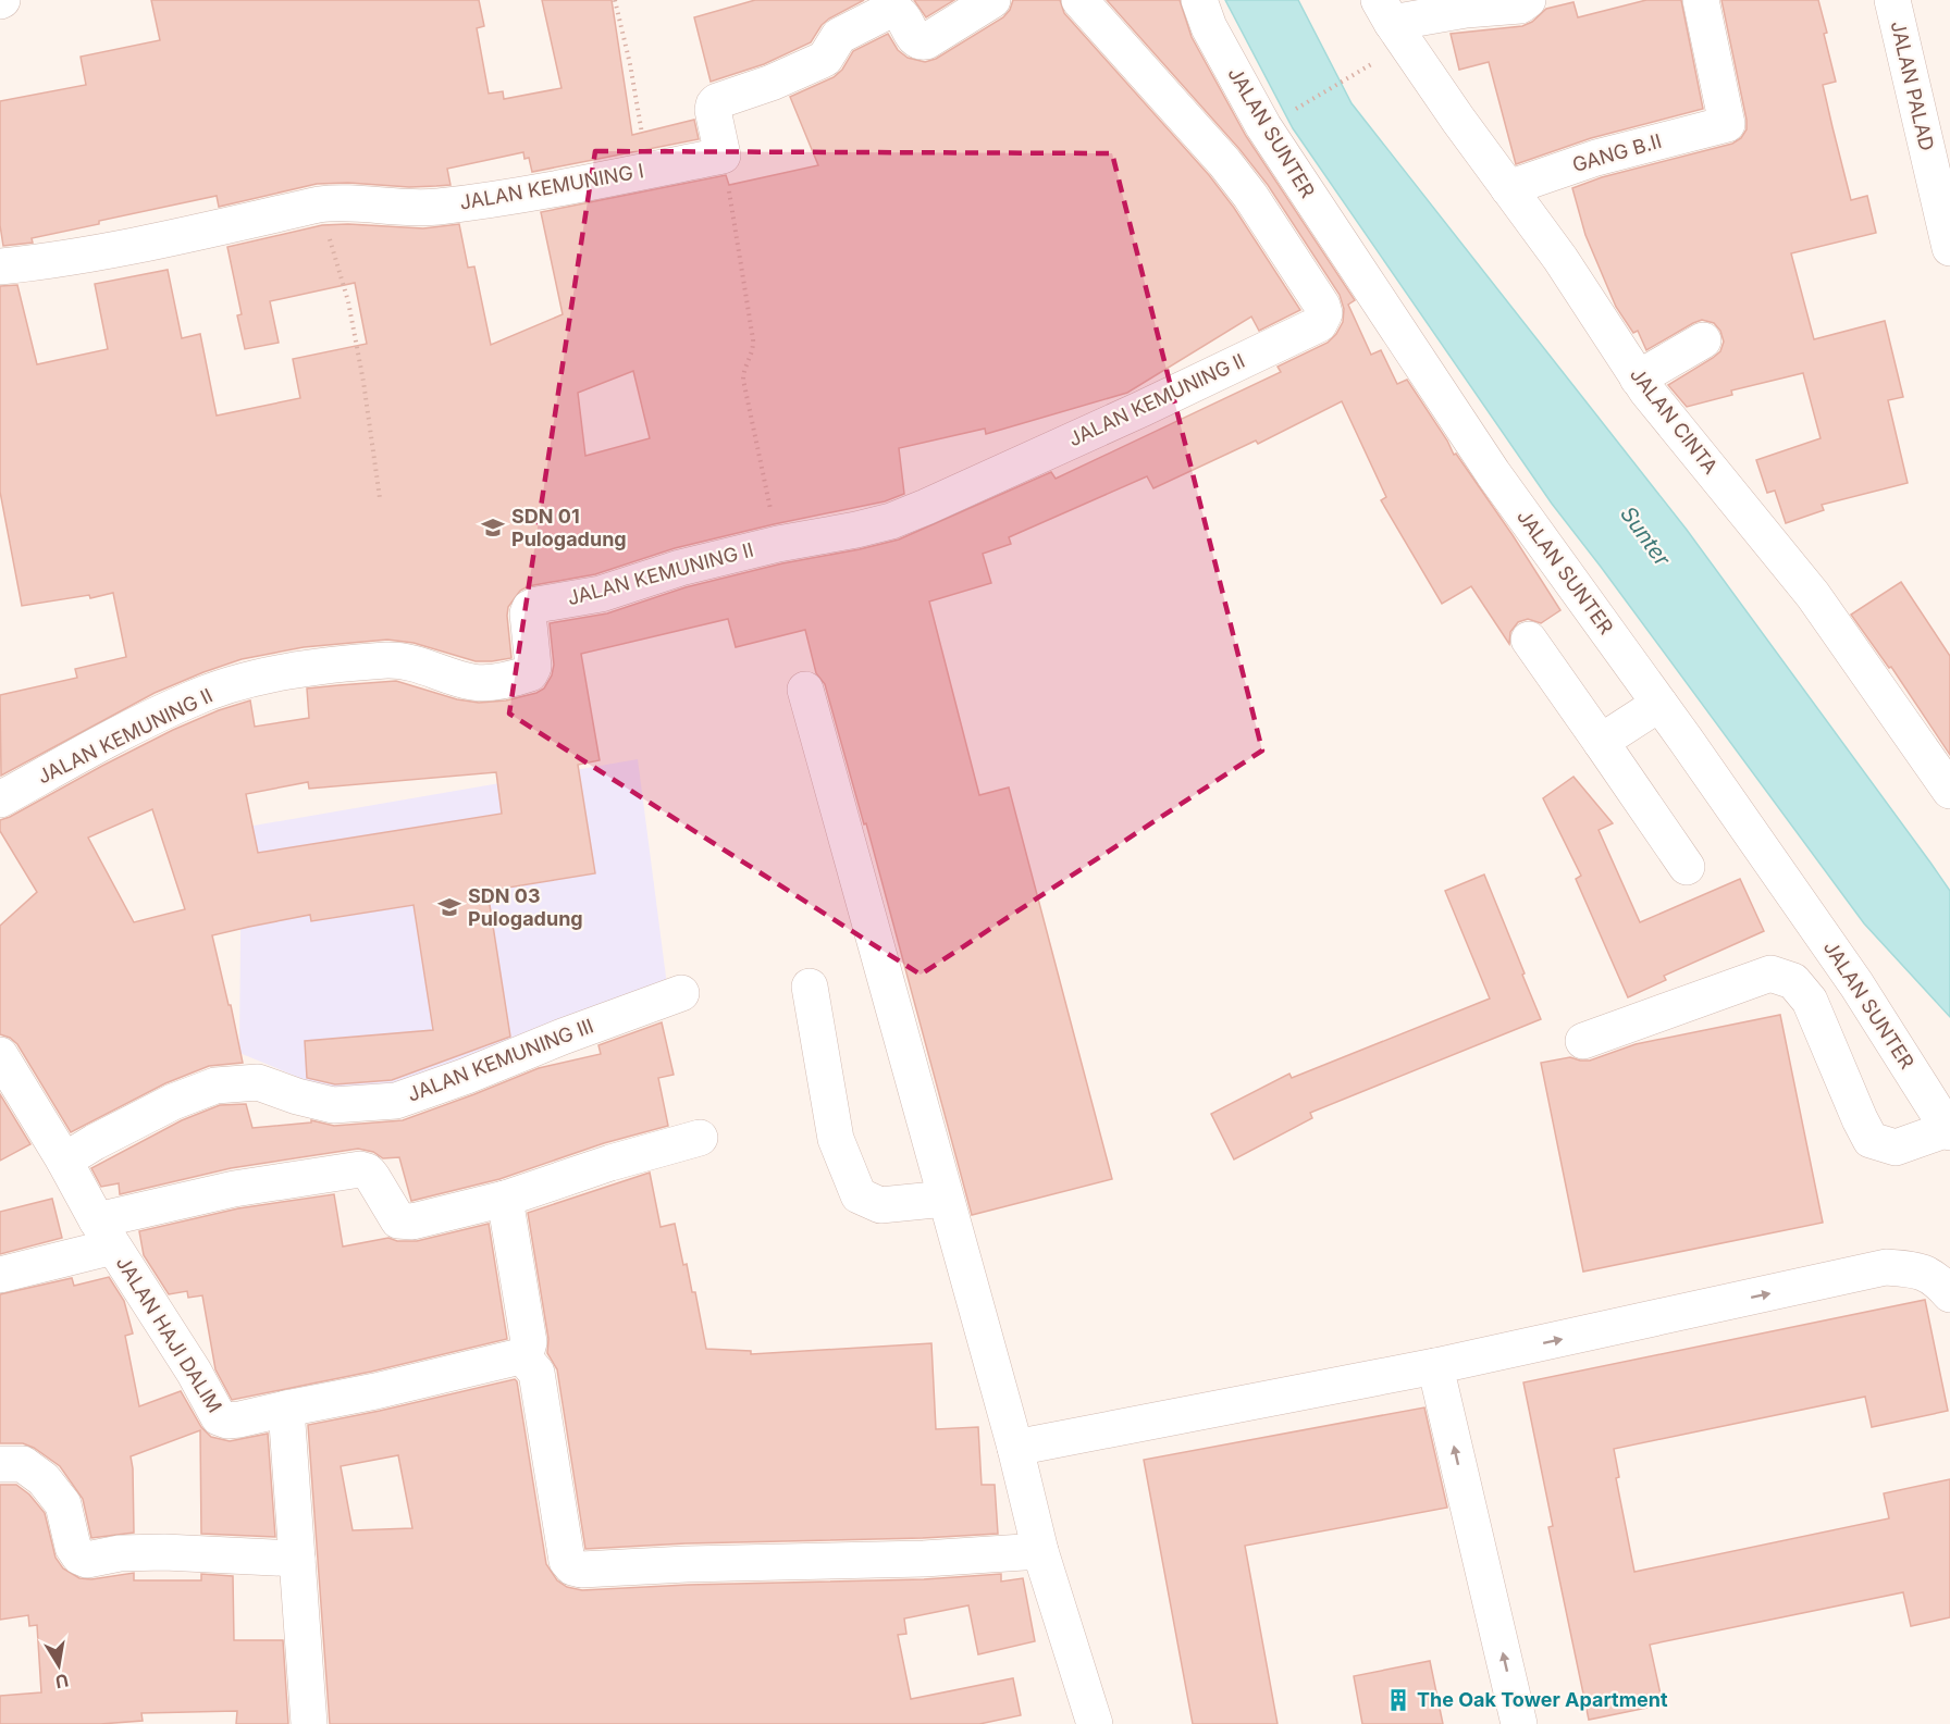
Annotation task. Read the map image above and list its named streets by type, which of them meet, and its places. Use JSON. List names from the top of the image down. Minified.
{"streets":{"street":["JALAN PALAD","JALAN SUNTER","GANG B.II","JALAN KEMUNING I","JALAN KEMUNING II","JALAN CINTA","JALAN KEMUNING III","JALAN HAJI DALIM"]},"crossings":[["GANG B.II","JALAN CINTA"],["JALAN KEMUNING III","JALAN HAJI DALIM"]],"water":["Sunter"],"places":{"school or university":["SDN 01 Pulogadung","SDN 03 Pulogadung"],"building":["The Oak Tower Apartment"]},"north":"bottom"}
